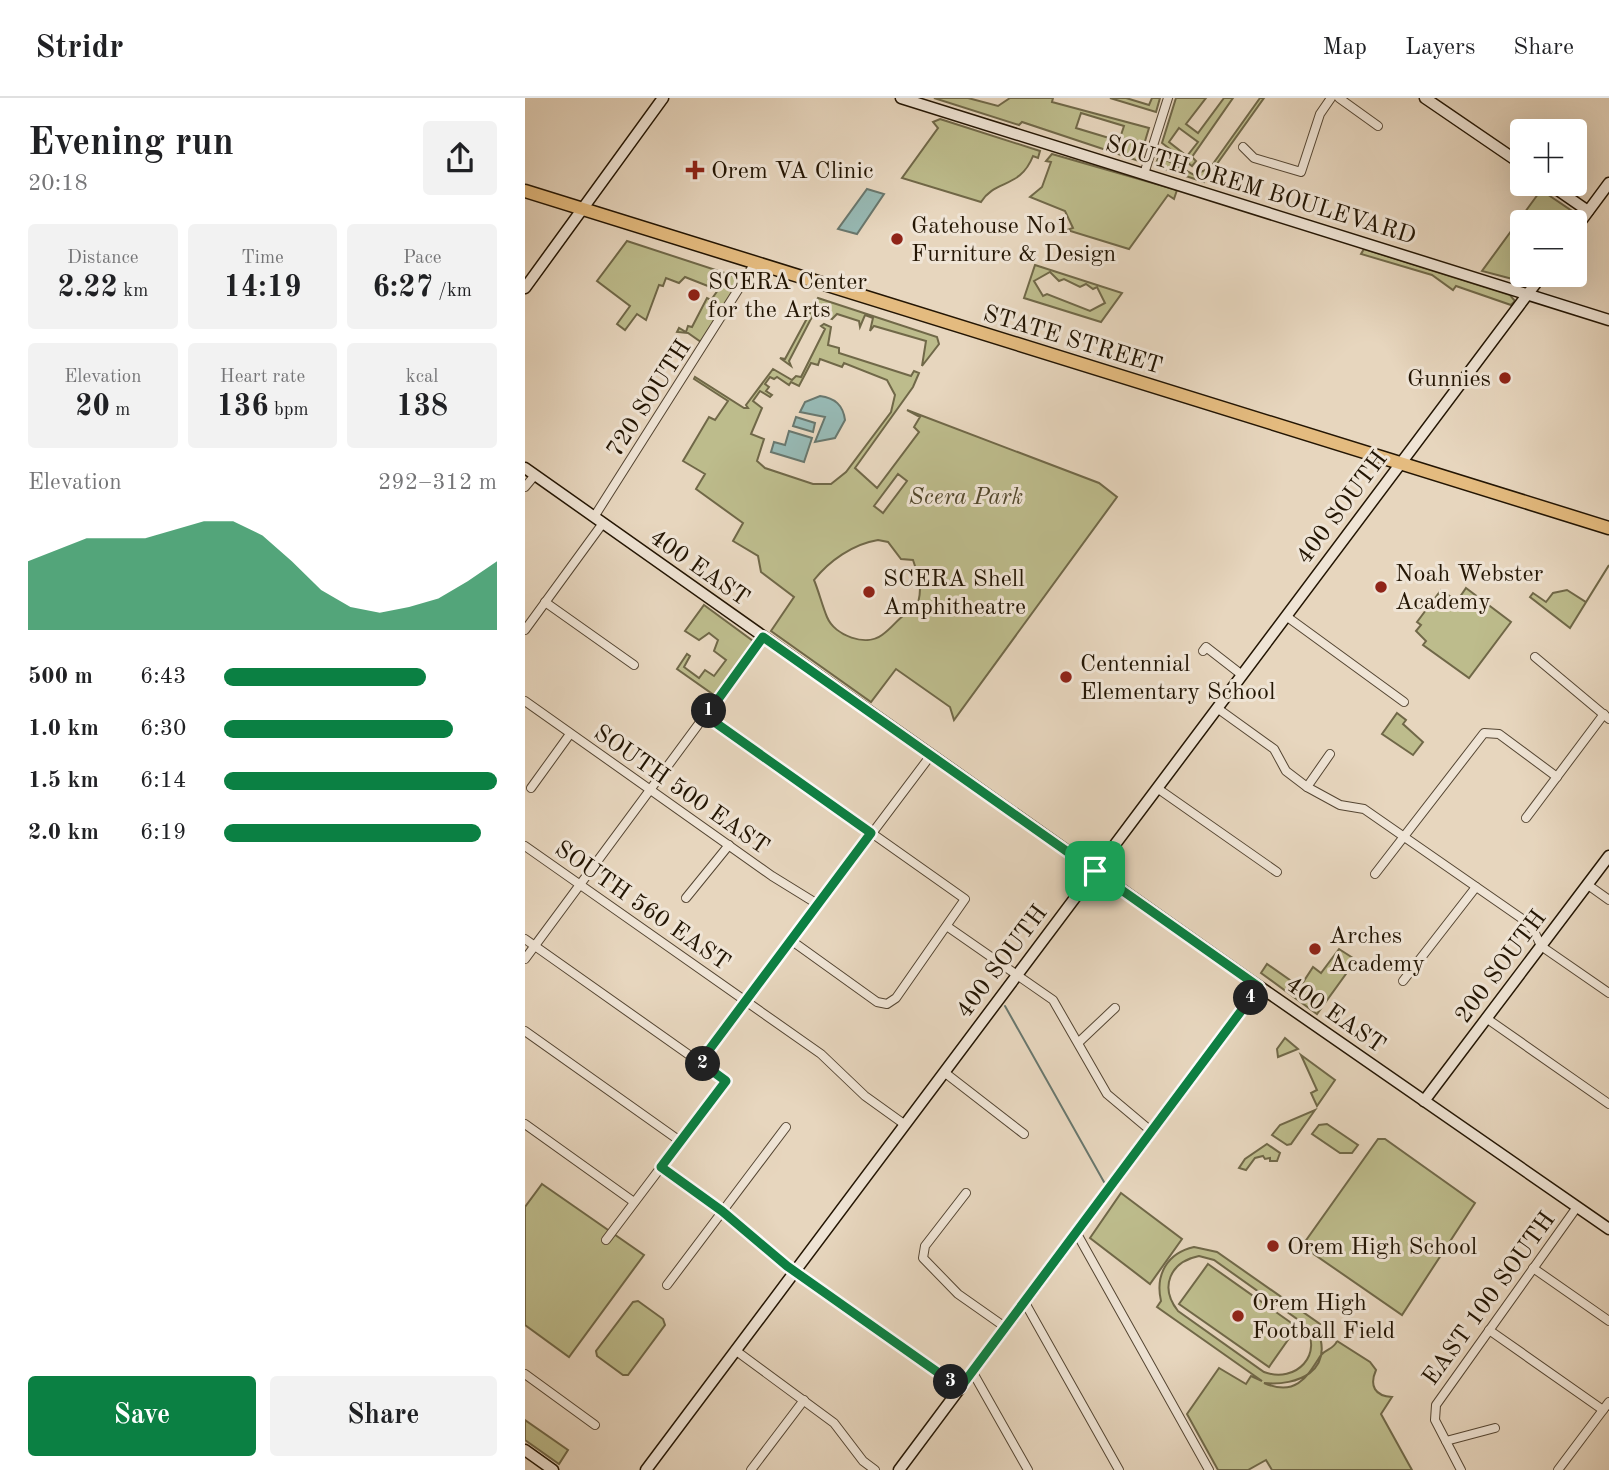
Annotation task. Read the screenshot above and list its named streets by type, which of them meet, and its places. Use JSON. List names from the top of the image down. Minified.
{"streets":{"main road":["STATE STREET"],"street":["SOUTH OREM BOULEVARD","720 SOUTH","400 SOUTH","400 EAST","SOUTH 500 EAST","SOUTH 560 EAST","200 SOUTH","EAST 100 SOUTH"]},"crossings":[["SOUTH OREM BOULEVARD","400 SOUTH"],["STATE STREET","720 SOUTH"],["STATE STREET","400 SOUTH"],["720 SOUTH","400 EAST"],["400 SOUTH","400 EAST"],["400 SOUTH","SOUTH 560 EAST"],["400 EAST","200 SOUTH"],["400 EAST","EAST 100 SOUTH"]],"parks":["Scera Park"],"places":{"health":["Orem VA Clinic"],"other":["Gatehouse No1 Furniture & Design","SCERA Center for the Arts","Gunnies","Noah Webster Academy","SCERA Shell Amphitheatre","Centennial Elementary School","Arches Academy","Orem High School","Orem High Football Field"]},"page":{"header":"Stridr","nav":["Map","Layers","Share"],"heading":["Evening run","20:18"],"map_buttons":["+","−"],"stats":[["Distance","2.22 km"],["Time","14:19"],["Pace","6:27 /km"],["Elevation","20 m"],["Heart rate","136 bpm"],["kcal","138"]],"chart":["Elevation","292–312 m"],"list":[{"name":"500 m","note":"6:43"},{"name":"1.0 km","note":"6:30"},{"name":"1.5 km","note":"6:14"},{"name":"2.0 km","note":"6:19"}],"pins":["1","4","2","3"],"buttons":["Save","Share"]}}
